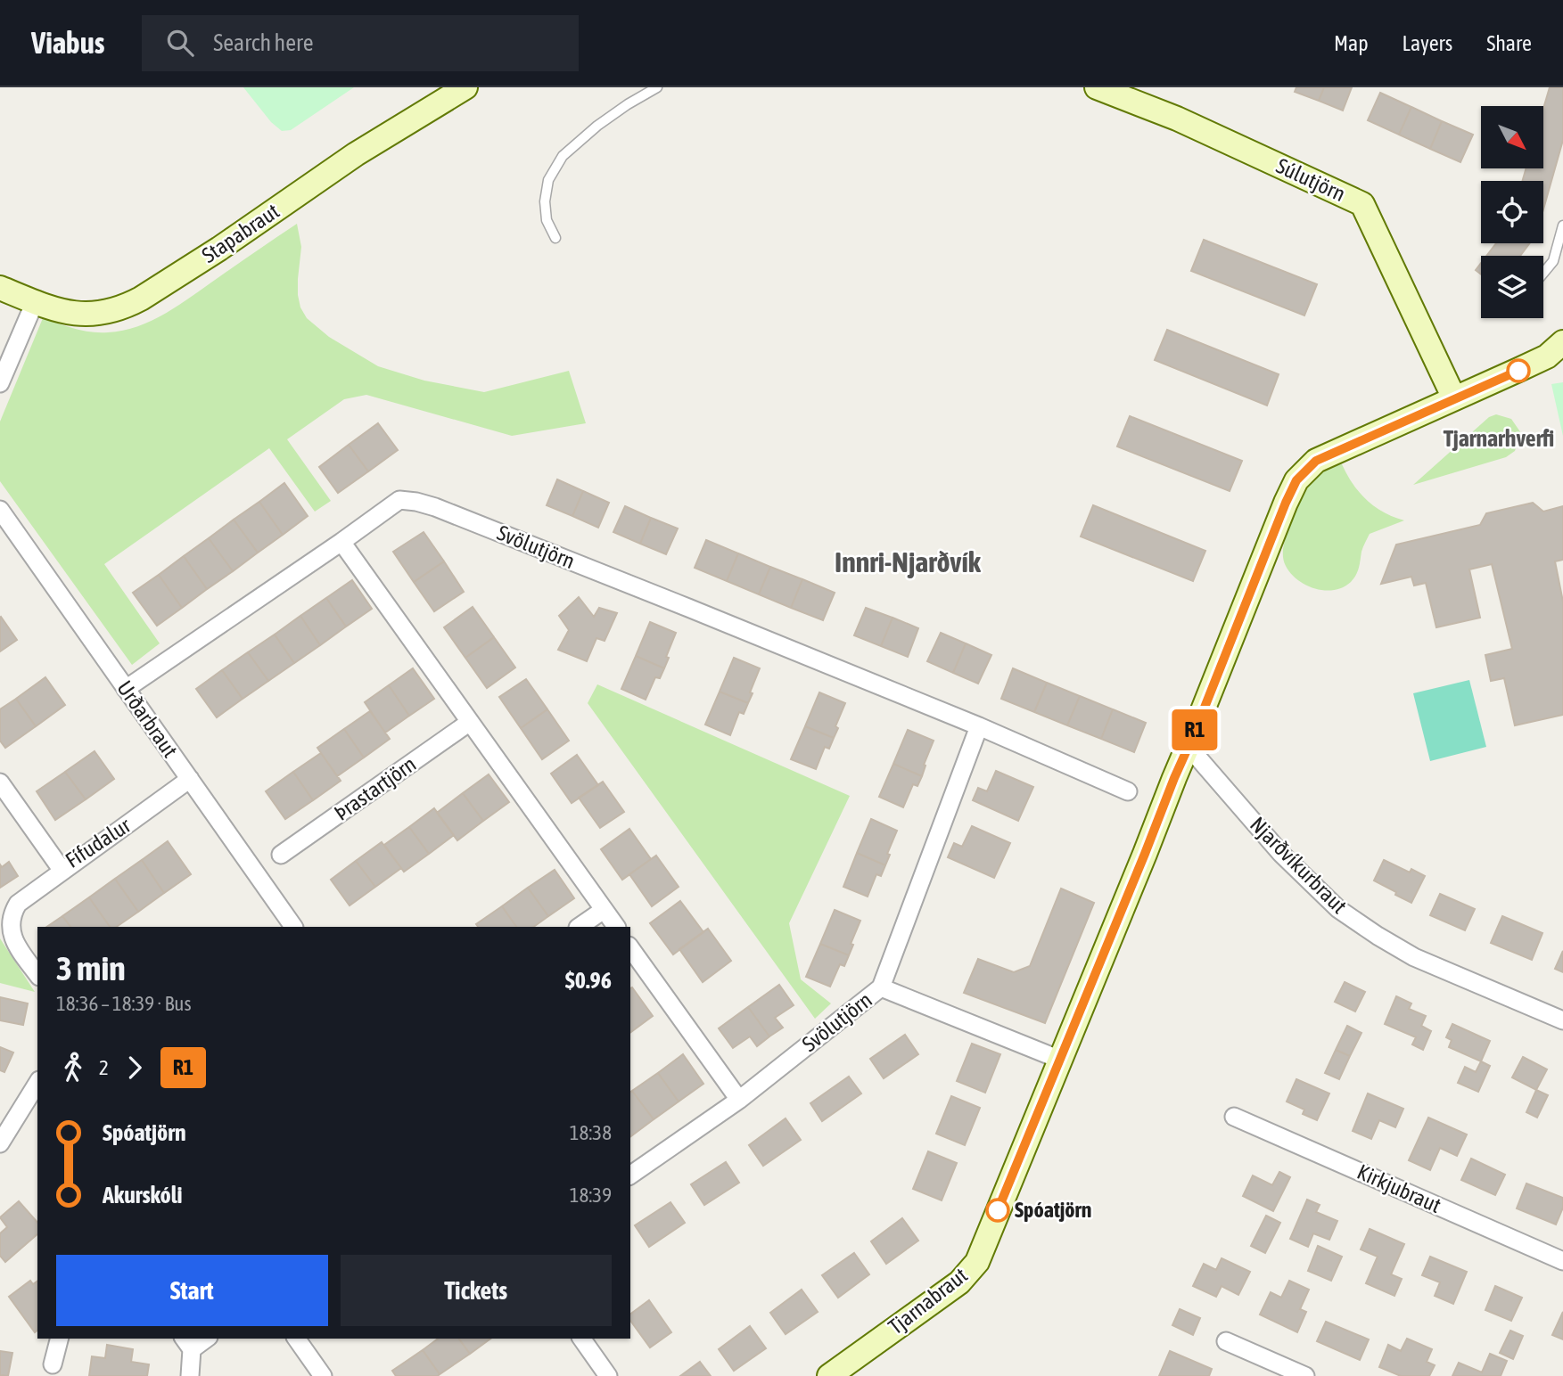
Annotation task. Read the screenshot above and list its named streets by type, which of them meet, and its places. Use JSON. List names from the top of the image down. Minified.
{"streets":{"street":["Súlutjörn","Stapabraut","Svölutjörn","Urðarbraut","Þrastartjörn","Fífudalur","Njarðvíkurbraut","Kirkjubraut","Tjarnabraut"]},"crossings":[["Súlutjörn","Tjarnabraut"],["Svölutjörn","Urðarbraut"],["Urðarbraut","Fífudalur"],["Njarðvíkurbraut","Tjarnabraut"]],"districts":["Tjarnarhverfi","Innri-Njarðvík"],"places":["Spóatjörn"],"lines":["bus line R1"],"north":"bottom right","page":{"header":"Viabus","search":"Search here","nav":["Map","Layers","Share"],"on_map":"R1","heading":["3 min","18:36 – 18:39 · Bus","$0.96"],"legs":["2","R1"],"list":[{"name":"Spóatjörn","value":"18:38"},{"name":"Akurskóli","value":"18:39"}],"buttons":["Start","Tickets"]}}
